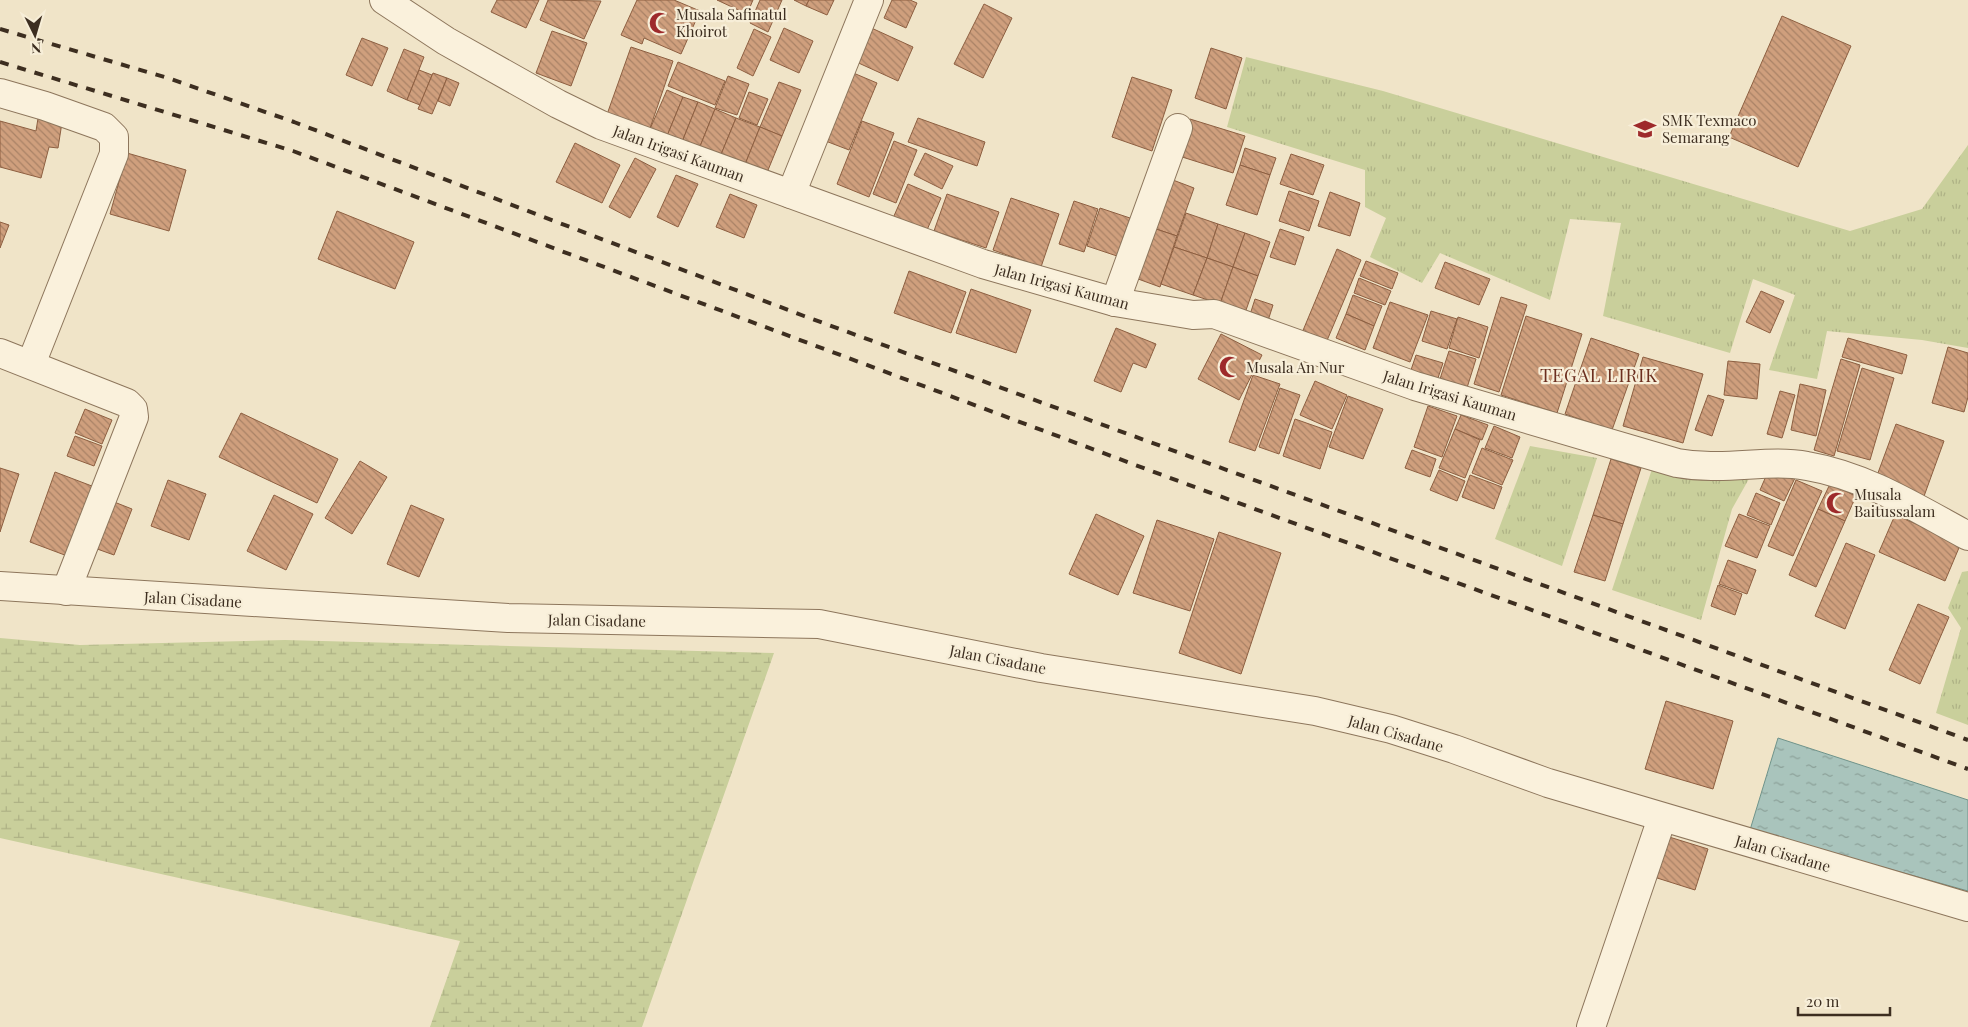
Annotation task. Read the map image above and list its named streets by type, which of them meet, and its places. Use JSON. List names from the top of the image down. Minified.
{"streets":{"street":["Jalan Irigasi Kauman","Jalan Cisadane"]},"districts":["TEGAL LIRIK"],"places":{"mosque":["Musala Safinatul Khoirot","Musala An Nur","Musala Baitussalam"],"school or university":["SMK Texmaco Semarang"]},"scale_bar":"20 m","north":"bottom"}
